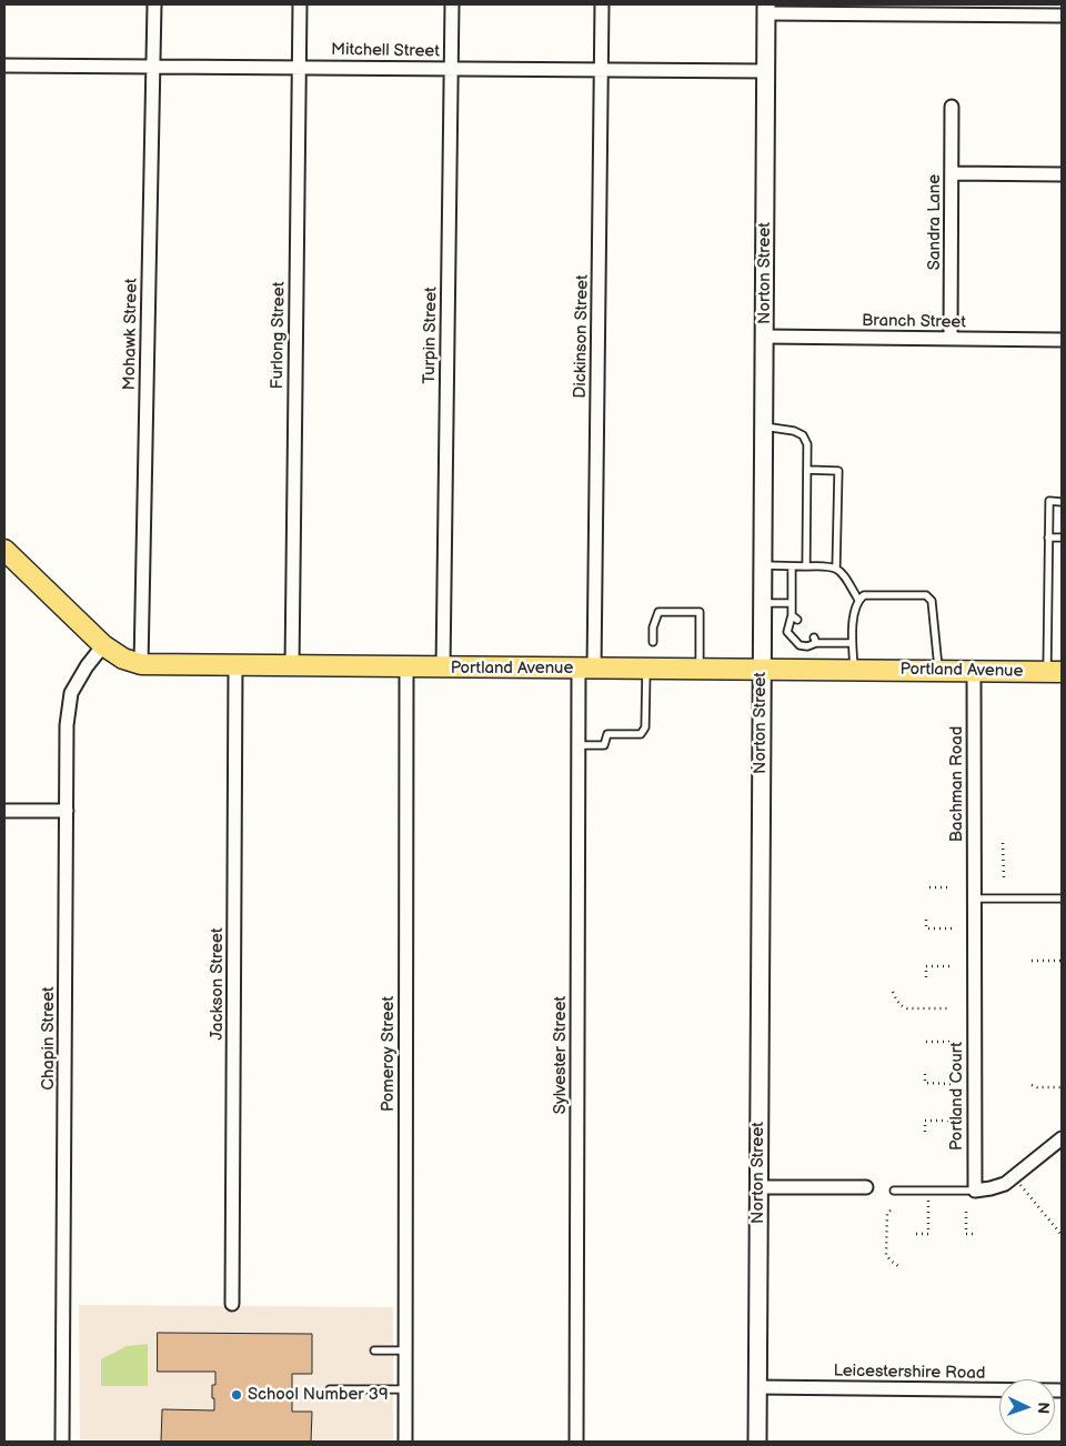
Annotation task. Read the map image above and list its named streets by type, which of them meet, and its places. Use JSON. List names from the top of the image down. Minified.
{"streets":{"main road":["Norton Street","Portland Avenue"],"street":["Mitchell Street","Sandra Lane","Branch Street","Mohawk Street","Furlong Street","Turpin Street","Dickinson Street","Bachman Road","Jackson Street","Chapin Street","Pomeroy Street","Sylvester Street","Portland Court","Leicestershire Road"]},"crossings":[["Mitchell Street","Norton Street"],["Mitchell Street","Mohawk Street"],["Mitchell Street","Furlong Street"],["Mitchell Street","Turpin Street"],["Mitchell Street","Dickinson Street"],["Sandra Lane","Branch Street"],["Norton Street","Branch Street"],["Norton Street","Portland Avenue"],["Norton Street","Leicestershire Road"],["Mohawk Street","Portland Avenue"],["Furlong Street","Portland Avenue"],["Turpin Street","Portland Avenue"],["Dickinson Street","Portland Avenue"],["Dickinson Street","Sylvester Street"],["Portland Avenue","Bachman Road"],["Portland Avenue","Jackson Street"],["Portland Avenue","Chapin Street"],["Portland Avenue","Pomeroy Street"],["Portland Avenue","Sylvester Street"],["Bachman Road","Portland Court"]],"places":["School Number 39"],"north":"right"}
